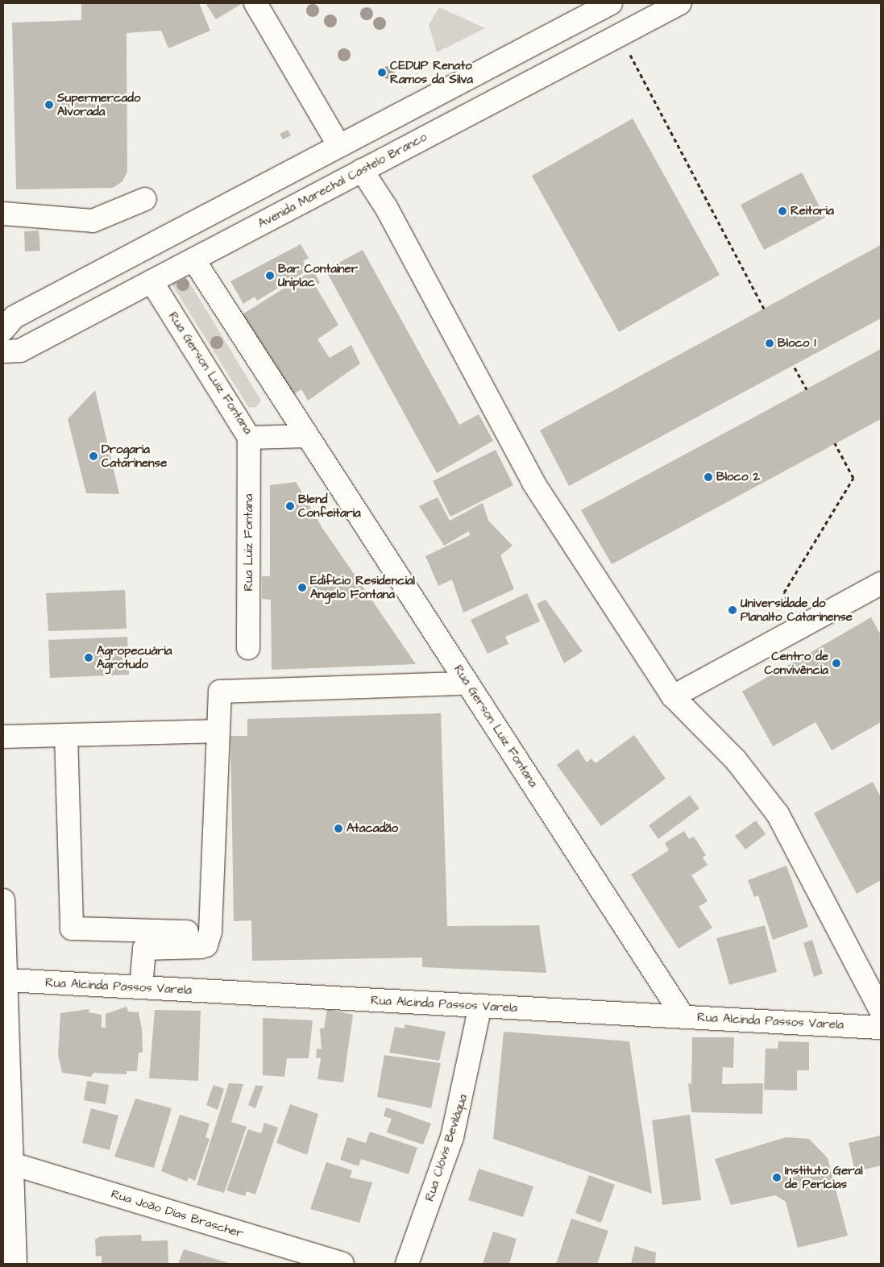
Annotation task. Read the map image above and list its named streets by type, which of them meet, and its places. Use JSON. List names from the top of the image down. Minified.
{"streets":{"street":["Avenida Marechal Castelo Branco","Rua Gerson Luiz Fontana","Rua Luiz Fontana","Rua Alcinda Passos Varela","Rua Clóvis Beviláqua","Rua João Dias Brascher"]},"crossings":[["Avenida Marechal Castelo Branco","Rua Gerson Luiz Fontana"],["Rua Gerson Luiz Fontana","Rua Luiz Fontana"],["Rua Gerson Luiz Fontana","Rua Alcinda Passos Varela"],["Rua Alcinda Passos Varela","Rua Clóvis Beviláqua"]],"places":["CEDUP Renato Ramos da Silva","Supermercado Alvorada","Reitoria","Bar Container Uniplac","Bloco 1","Drogaria Catarinense","Bloco 2","Blend Confeitaria","Edifício Residencial Angelo Fontana","Universidade do Planalto Catarinense","Agropecuária Agrotudo","Centro de Convivência","Atacadão","Instituto Geral de Perícias"]}
